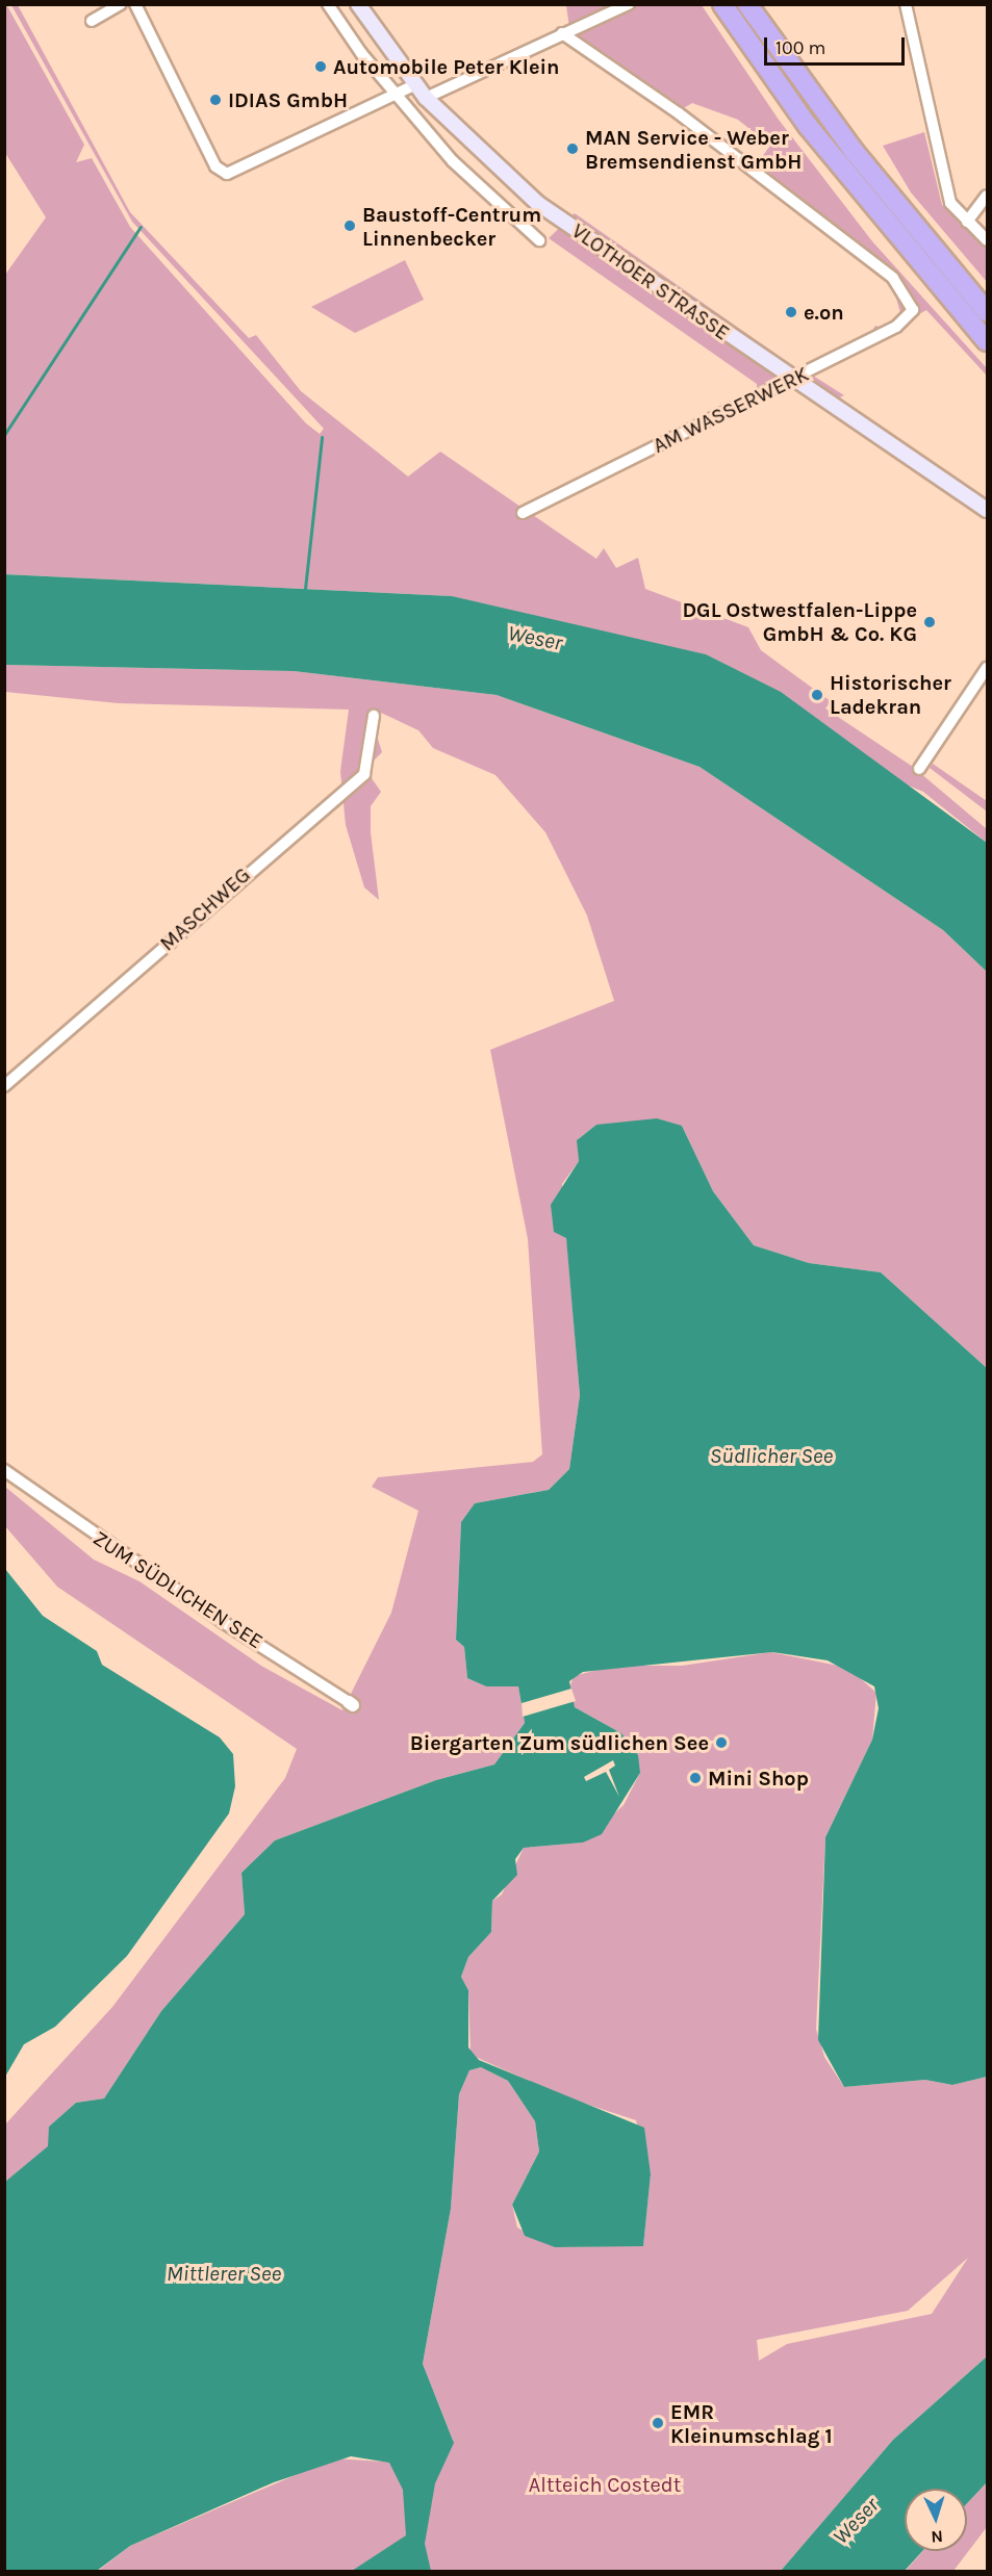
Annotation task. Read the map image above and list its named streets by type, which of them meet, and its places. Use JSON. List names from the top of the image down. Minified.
{"streets":{"main road":["VLOTHOER STRASSE"],"street":["AM WASSERWERK","MASCHWEG","ZUM SÜDLICHEN SEE"]},"crossings":[["VLOTHOER STRASSE","AM WASSERWERK"]],"water":["Weser","Südlicher See","Mittlerer See"],"parks":["Altteich Costedt"],"places":["Automobile Peter Klein","IDIAS GmbH","MAN Service - Weber Bremsendienst GmbH","Baustoff-Centrum Linnenbecker","e.on","DGL Ostwestfalen-Lippe GmbH & Co. KG","Historischer Ladekran","Biergarten Zum südlichen See","Mini Shop","EMR Kleinumschlag 1"],"scale_bar":"100 m","north":"bottom"}
